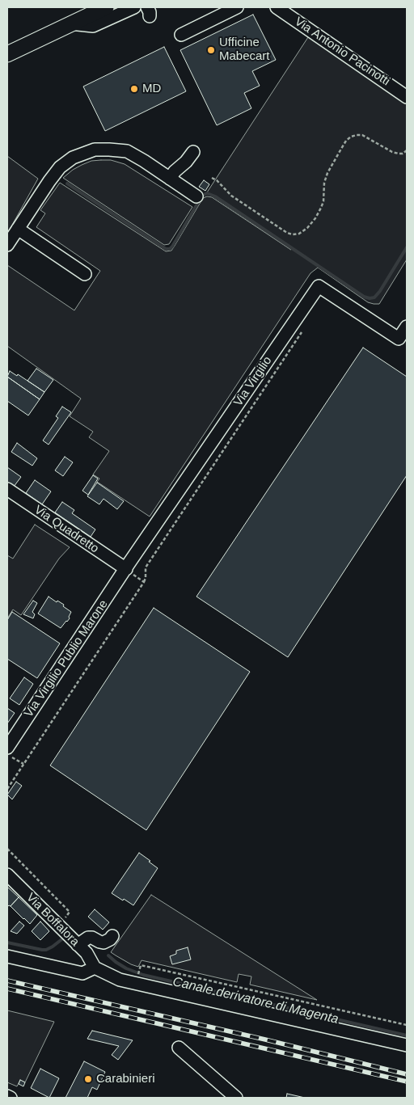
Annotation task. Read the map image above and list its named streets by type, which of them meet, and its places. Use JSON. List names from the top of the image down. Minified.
{"streets":{"street":["Via Antonio Pacinotti","Via Virgilio","Via Quadretto","Via Virgilio Publio Marone","Via Boffalora"]},"crossings":[["Via Virgilio","Via Quadretto"],["Via Virgilio","Via Virgilio Publio Marone"],["Via Quadretto","Via Virgilio Publio Marone"]],"water":["Canale derivatore di Magenta"],"places":["Ufficine Mabecart","MD","Carabinieri"]}
